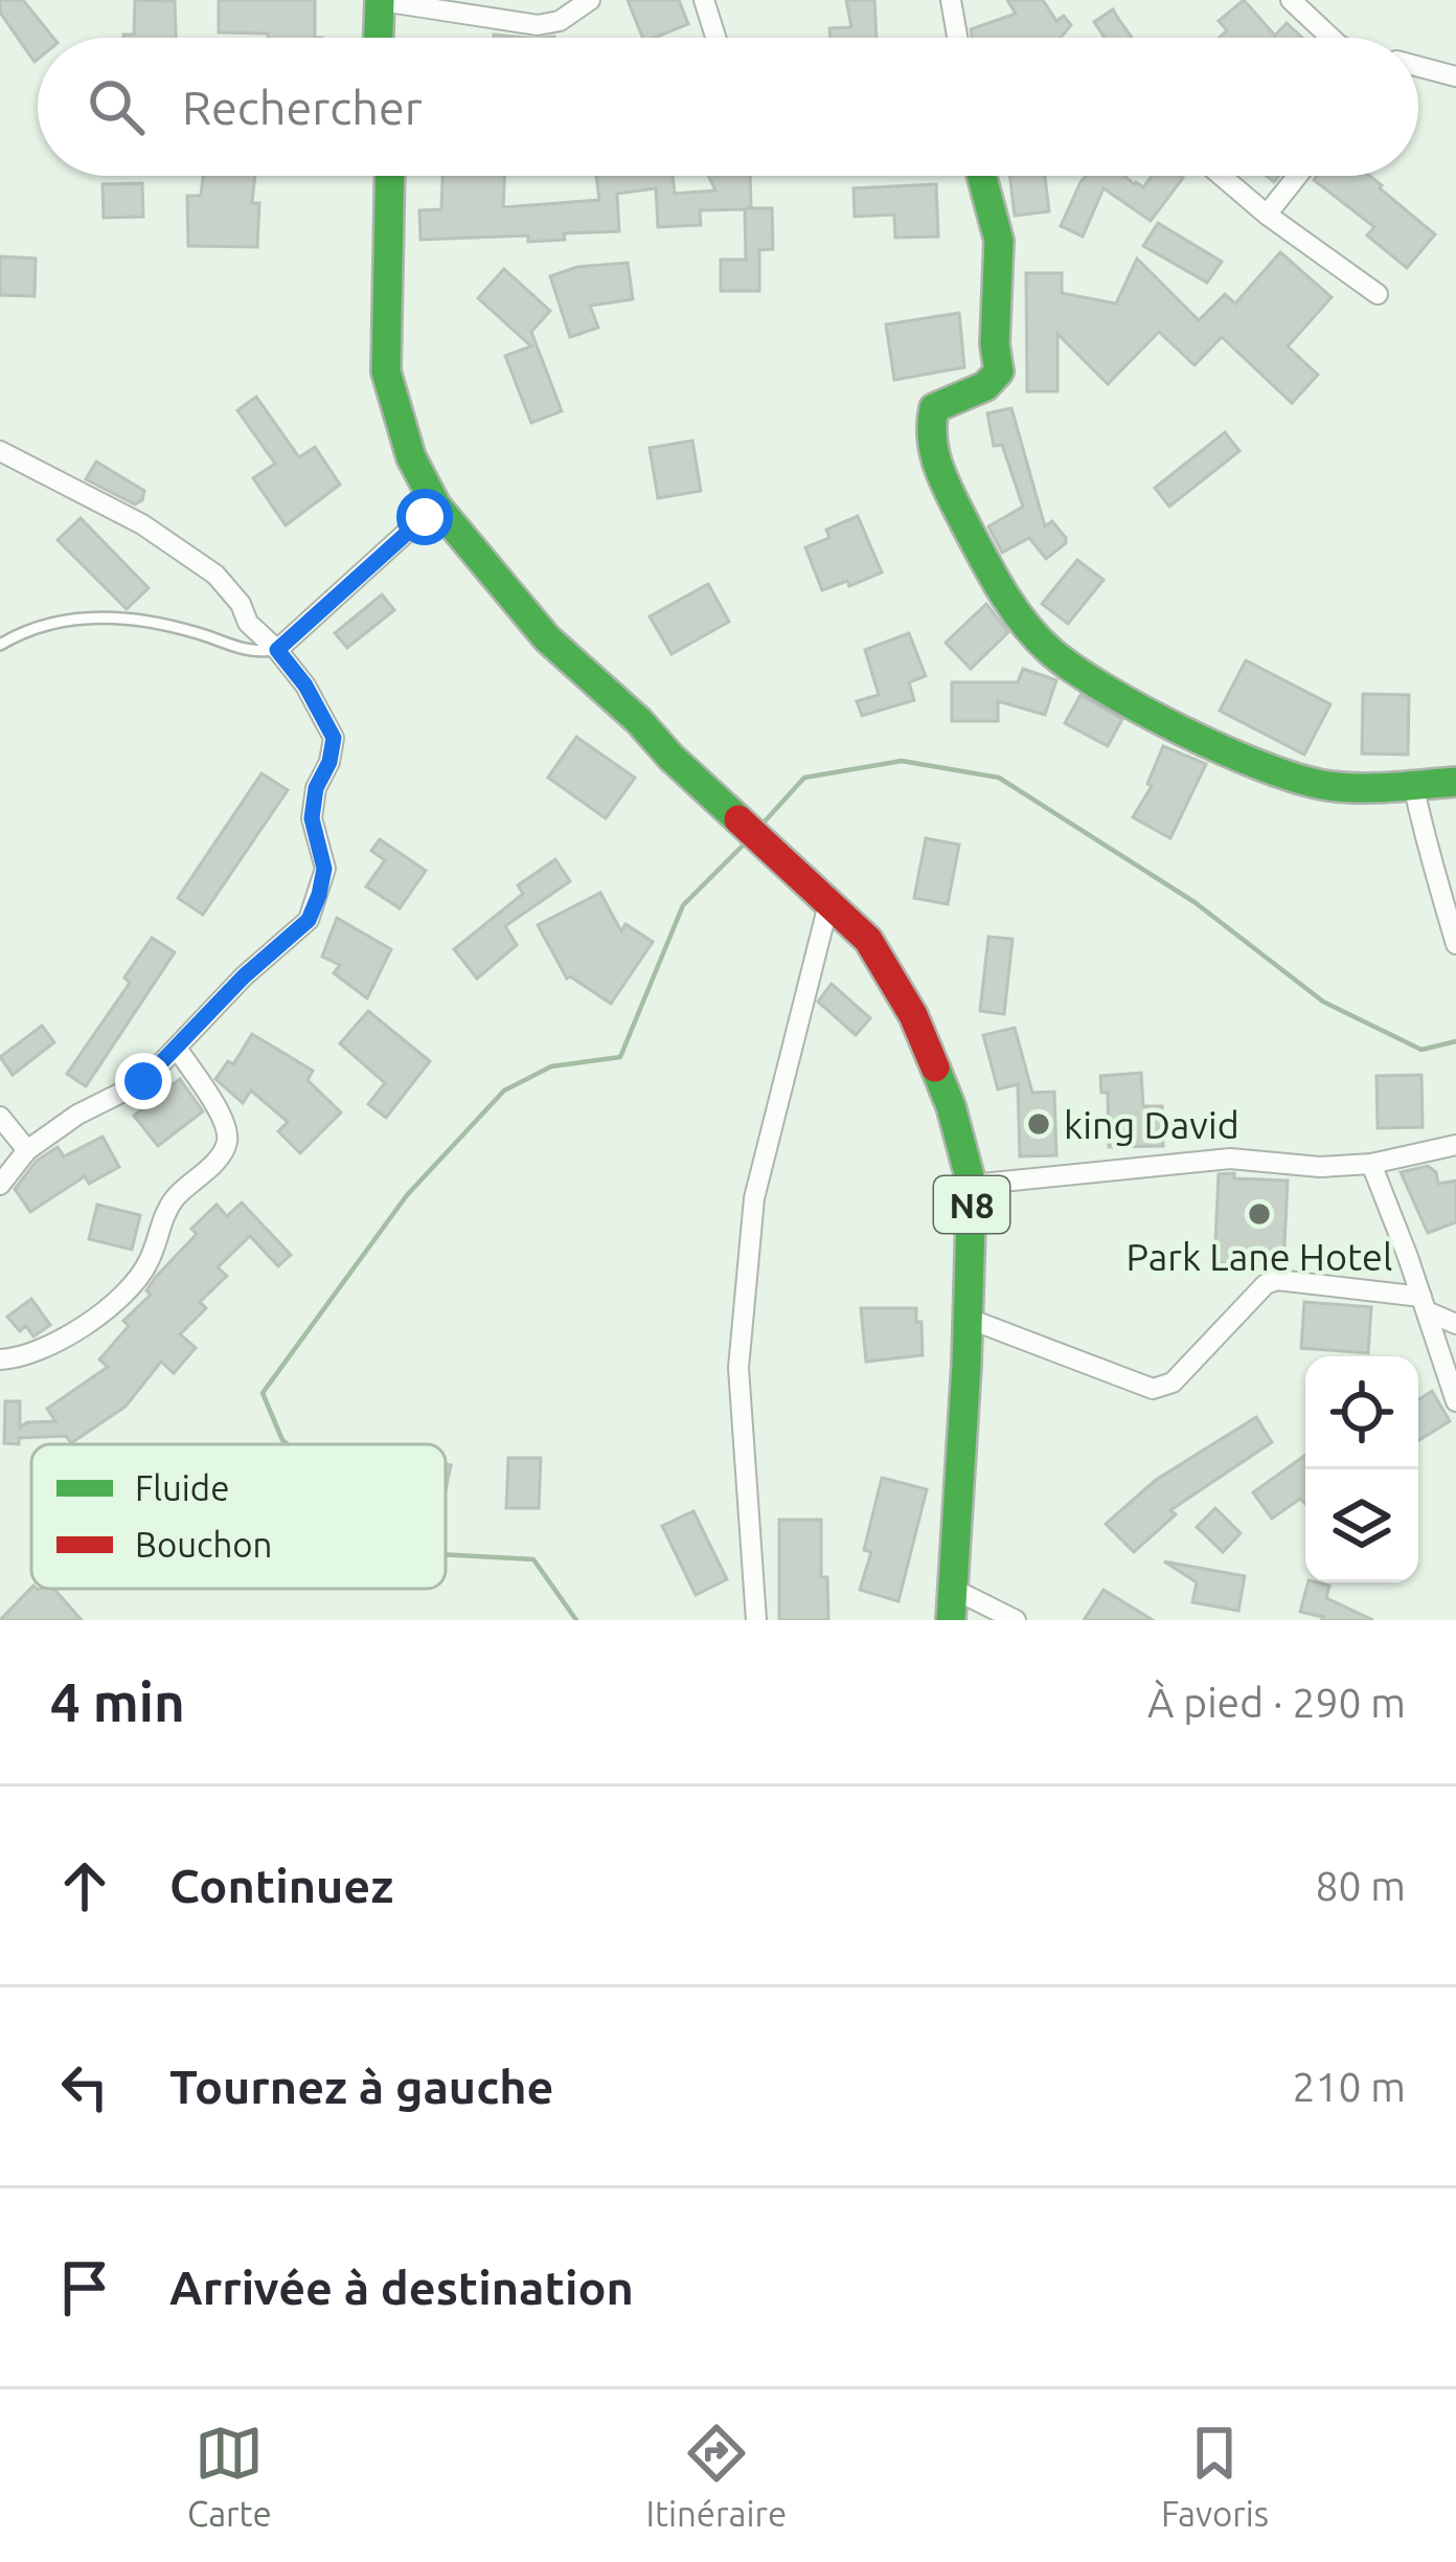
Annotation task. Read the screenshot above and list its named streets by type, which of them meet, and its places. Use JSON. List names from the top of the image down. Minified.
{"streets":{"main road":["N8"]},"places":["king David","Park Lane Hotel"],"legend":["Fluide","Bouchon"],"page":{"search":"Rechercher","heading":["4 min","À pied · 290 m"],"list":[["Continuez","80 m"],["Tournez à gauche","210 m"],"Arrivée à destination"],"nav":["Carte","Itinéraire","Favoris"]}}
